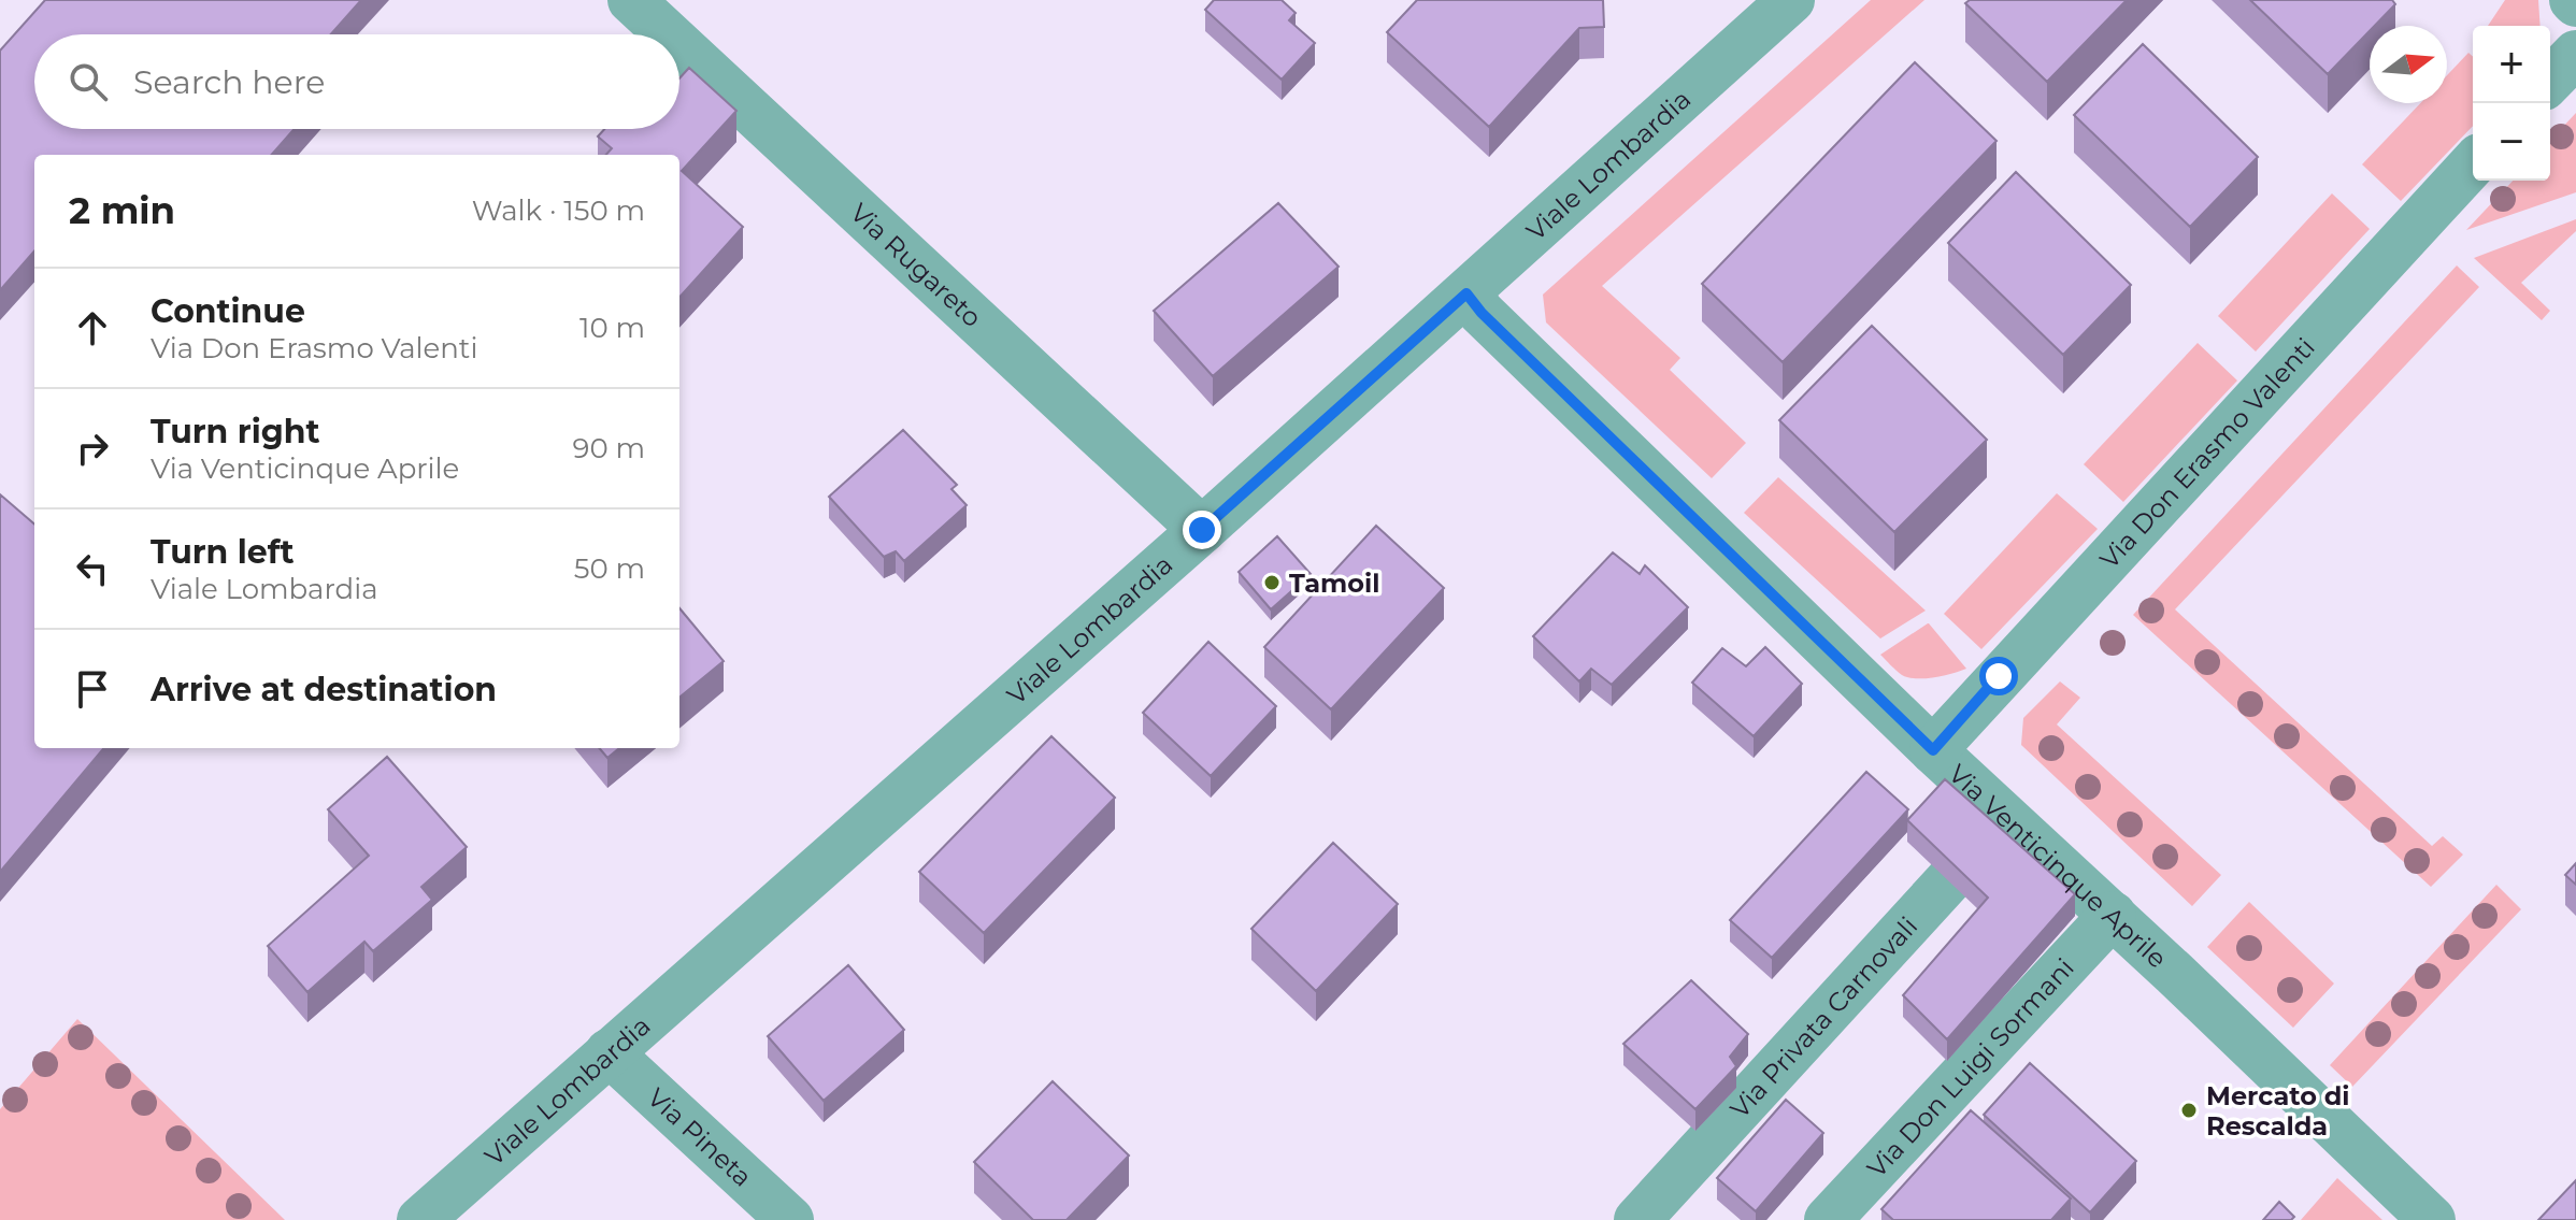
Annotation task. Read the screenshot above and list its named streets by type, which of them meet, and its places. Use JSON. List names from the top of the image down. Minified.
{"streets":{"street":["Viale Lombardia","Via Rugareto","Via Don Erasmo Valenti","Via Venticinque Aprile","Via Privata Carnovali","Via Don Luigi Sormani","Via Pineta"]},"crossings":[["Viale Lombardia","Via Rugareto"],["Viale Lombardia","Via Venticinque Aprile"],["Viale Lombardia","Via Pineta"],["Via Don Erasmo Valenti","Via Venticinque Aprile"],["Via Venticinque Aprile","Via Privata Carnovali"],["Via Venticinque Aprile","Via Don Luigi Sormani"]],"places":["Tamoil","Mercato di Rescalda"],"north":"right","page":{"map_buttons":["+","−"],"search":"Search here","heading":["2 min","Walk · 150 m"],"list":[["Continue","Via Don Erasmo Valenti","10 m"],["Turn right","Via Venticinque Aprile","90 m"],["Turn left","Viale Lombardia","50 m"],"Arrive at destination"]}}
